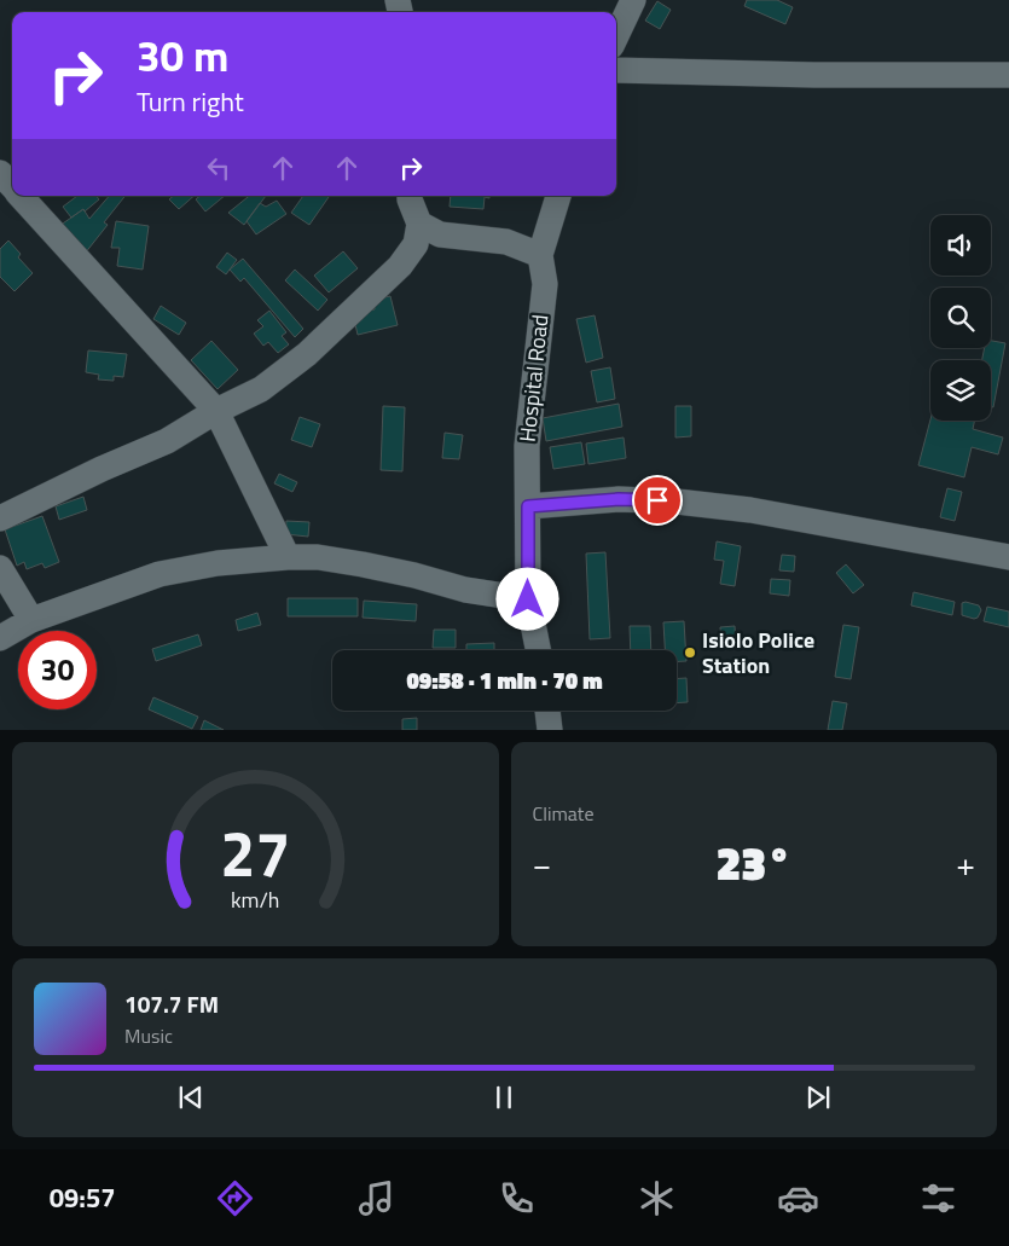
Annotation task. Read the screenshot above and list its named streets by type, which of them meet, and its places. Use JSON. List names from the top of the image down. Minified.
{"streets":{"street":["Hospital Road"]},"places":["Isiolo Police Station"],"page":{"turn":["30 m","Turn right"],"limit":"30","trip":"09:58 · 1 min · 70 m","tile":"Climate","heat":["−","23°","+"],"song":["107.7 FM","Music"],"tabs":"09:57","gauge":["27","km/h"]}}
